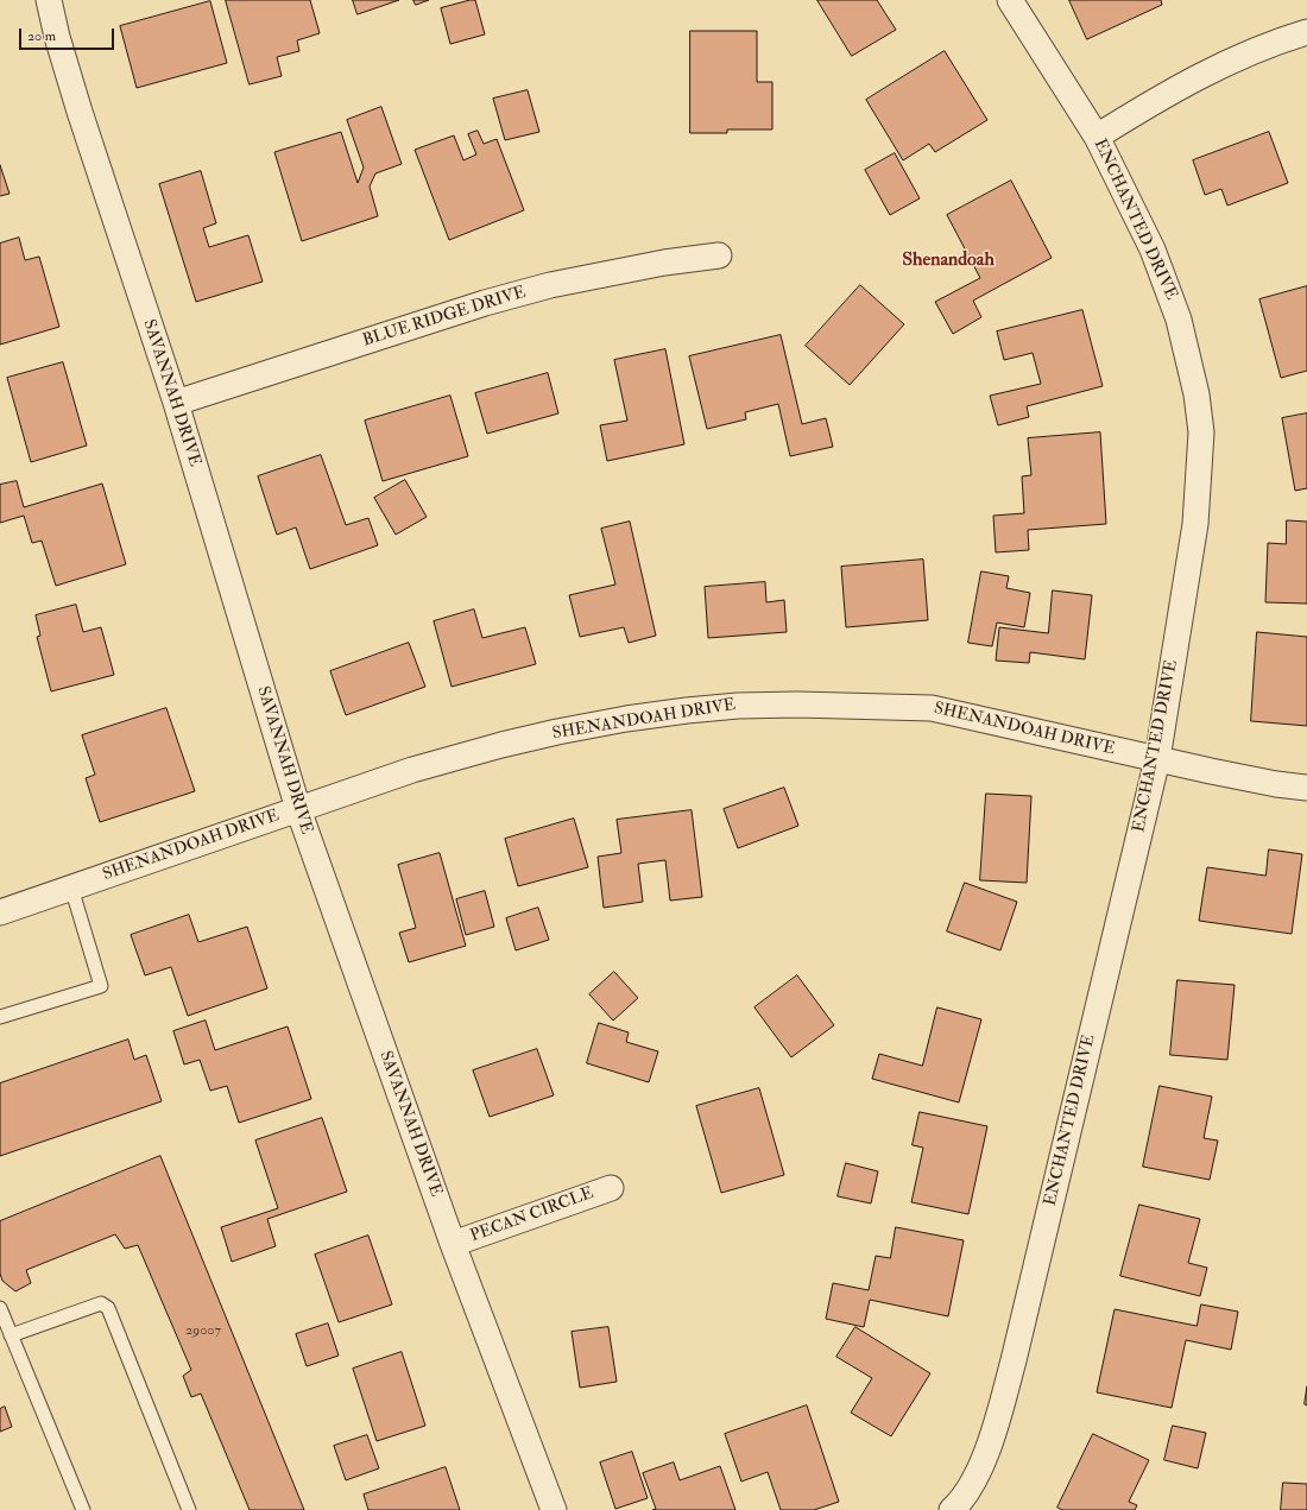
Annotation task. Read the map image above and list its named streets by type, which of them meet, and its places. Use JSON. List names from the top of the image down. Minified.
{"streets":{"street":["ENCHANTED DRIVE","BLUE RIDGE DRIVE","SAVANNAH DRIVE","SHENANDOAH DRIVE","PECAN CIRCLE"]},"crossings":[["ENCHANTED DRIVE","SHENANDOAH DRIVE"],["BLUE RIDGE DRIVE","SAVANNAH DRIVE"],["SAVANNAH DRIVE","SHENANDOAH DRIVE"],["SAVANNAH DRIVE","PECAN CIRCLE"]],"districts":["Shenandoah"],"house_numbers":["29007"],"scale_bar":"20 m"}
